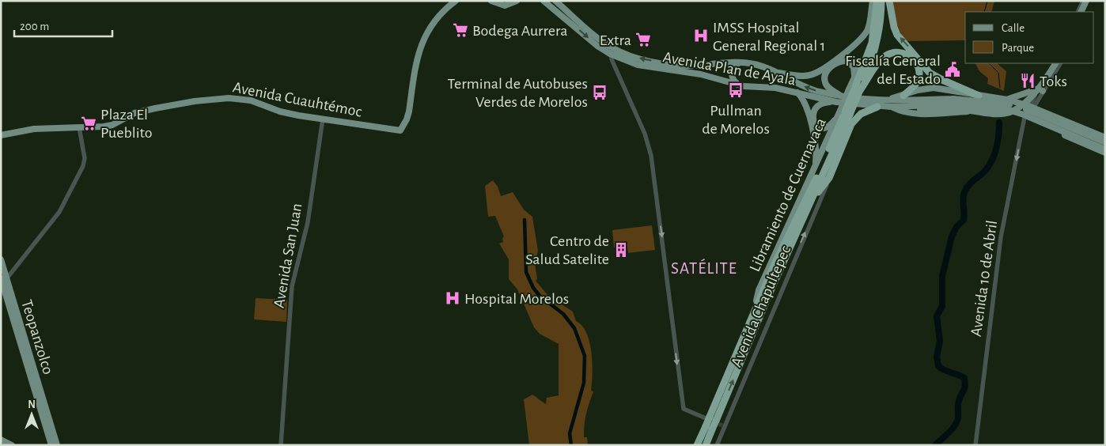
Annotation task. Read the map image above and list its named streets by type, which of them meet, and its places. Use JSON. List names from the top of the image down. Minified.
{"streets":{"main road":["Avenida Plan de Ayala","Avenida Cuauhtémoc","Libramiento de Cuernavaca","Teopanzolco"],"street":["Avenida San Juan","Avenida 10 de Abril","Avenida Chapultepec"]},"crossings":[["Avenida Cuauhtémoc","Avenida San Juan"]],"one_way":["Avenida 10 de Abril","Avenida Chapultepec"],"districts":["SATÉLITE"],"places":{"supermarket":["Bodega Aurrera","Extra","Plaza El Pueblito"],"hospital":["IMSS Hospital General Regional 1","Hospital Morelos"],"public building":["Fiscalía General del Estado"],"restaurant":["Toks"],"bus stop":["Pullman de Morelos","Terminal de Autobuses Verdes de Morelos"],"building":["Centro de Salud Satelite"]},"legend":["Calle","Parque"],"scale_bar":"200 m","north":"top"}
